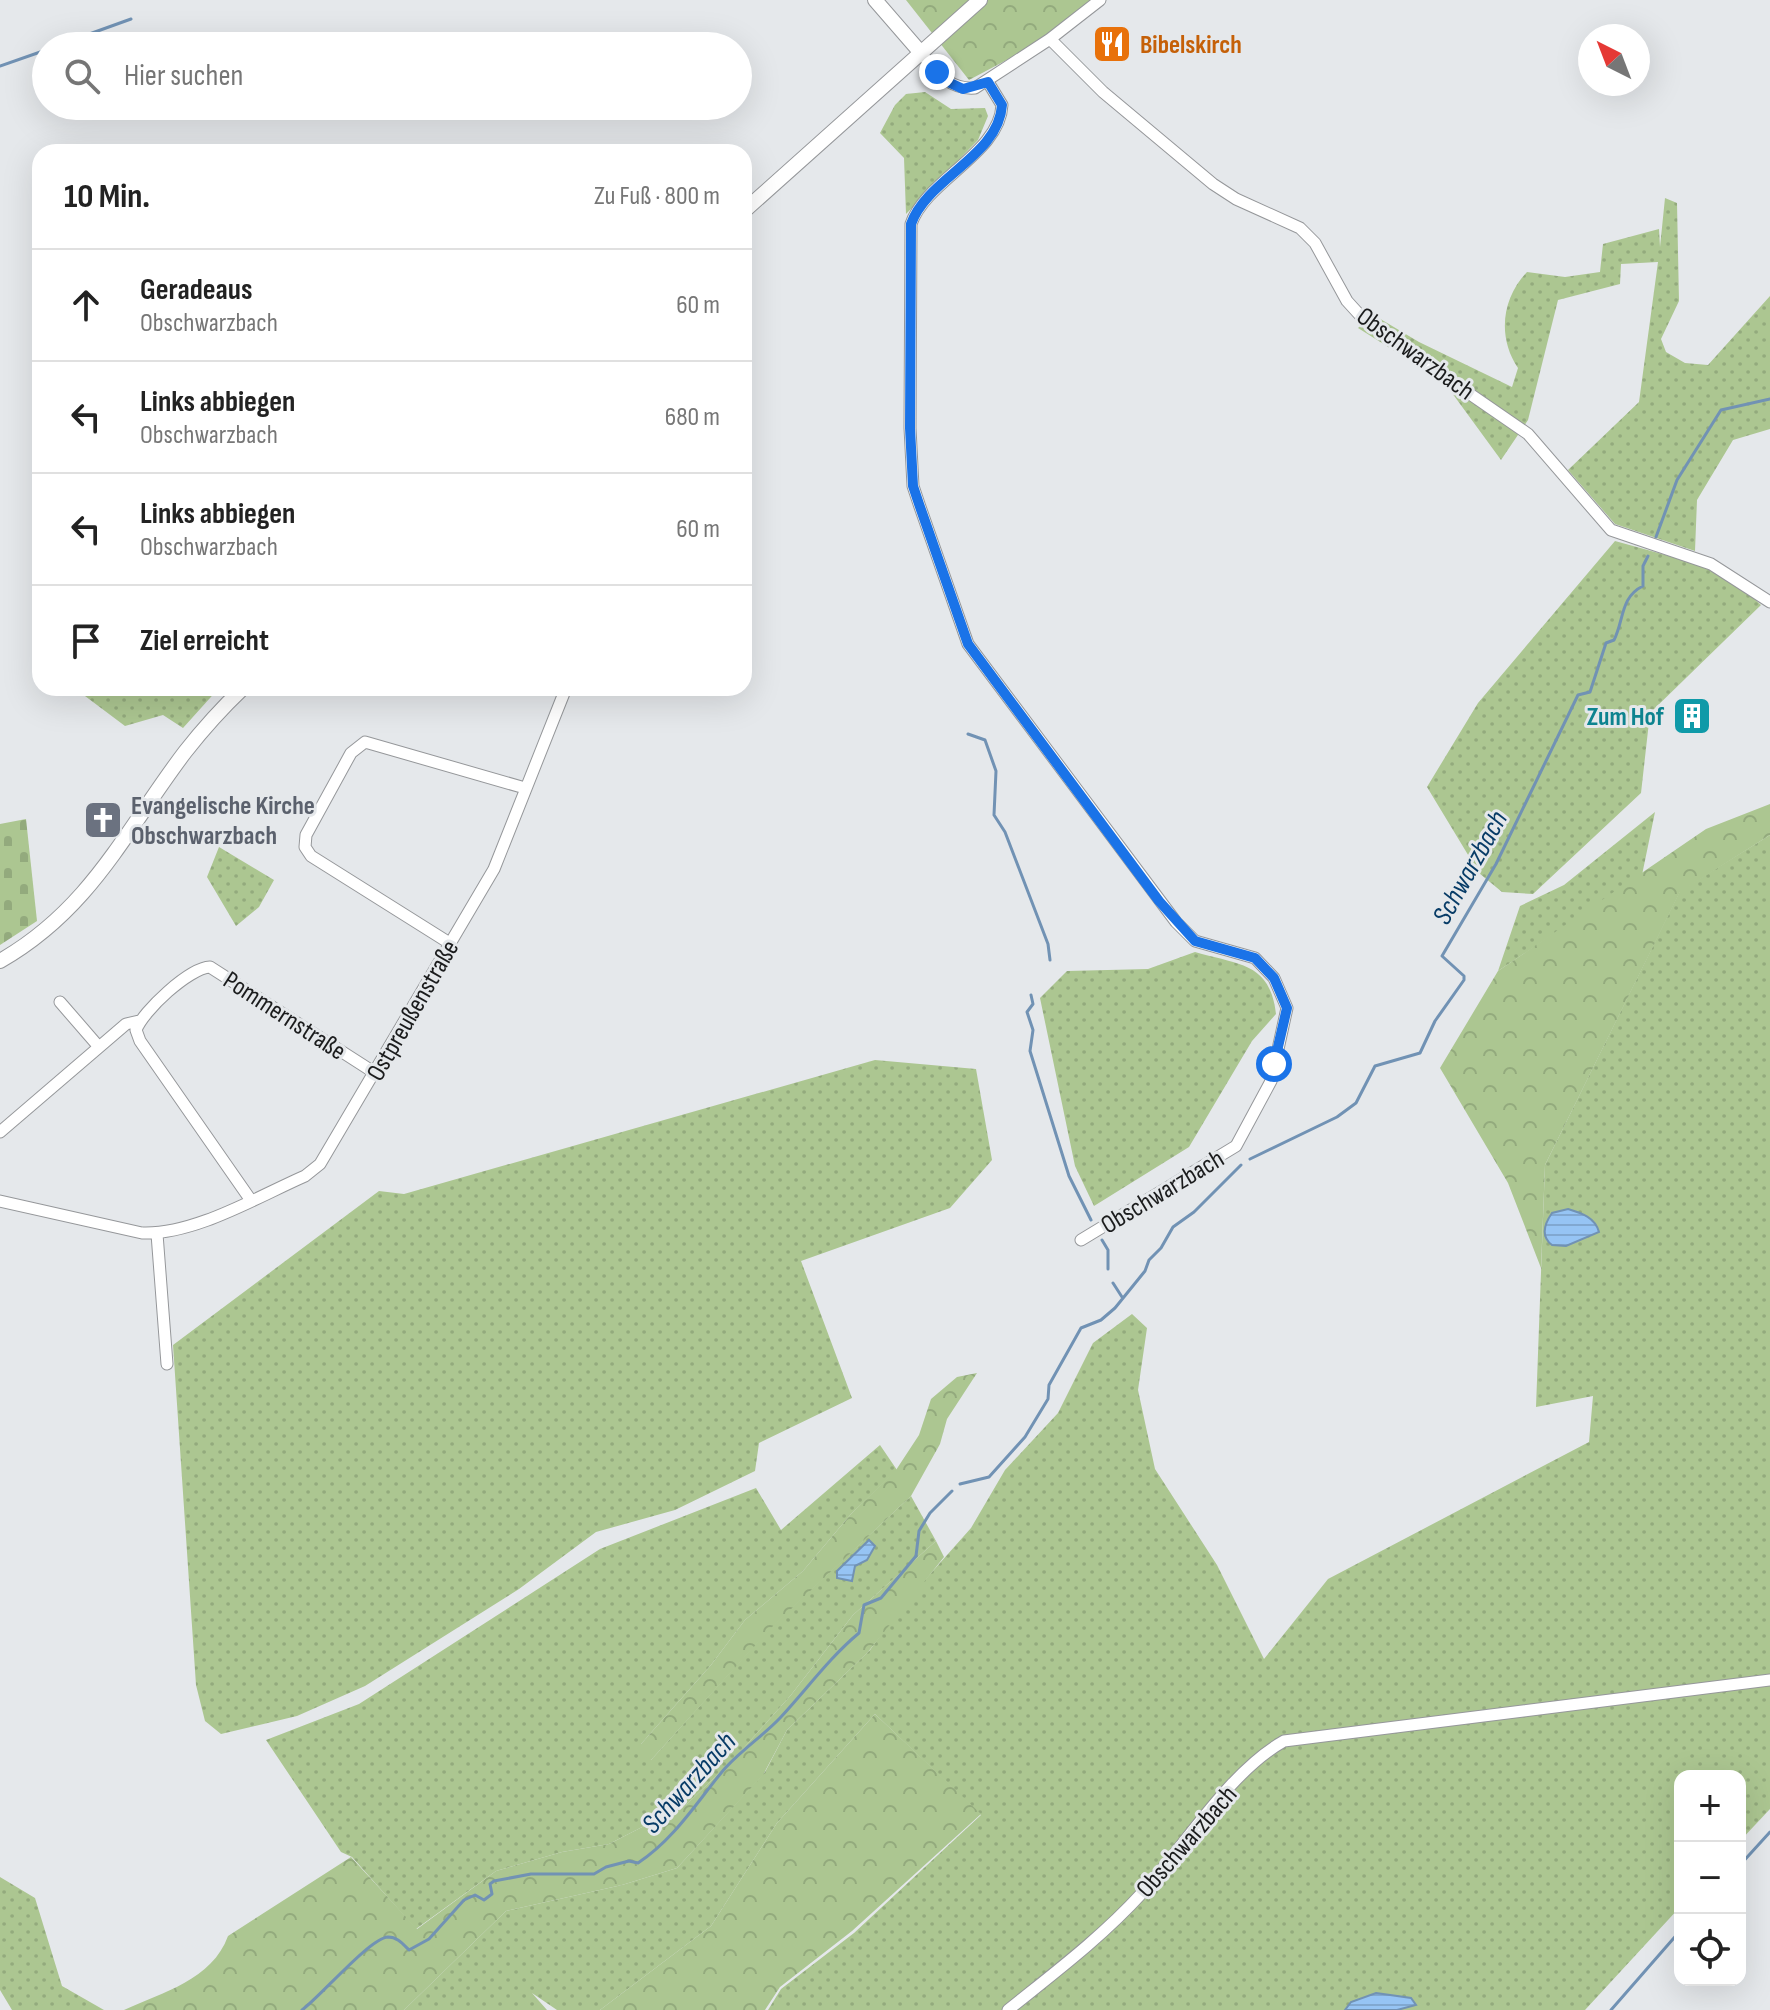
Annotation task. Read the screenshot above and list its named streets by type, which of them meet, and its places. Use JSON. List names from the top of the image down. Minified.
{"streets":{"street":["Obschwarzbach","Ostpreußenstraße","Pommernstraße"]},"crossings":[["Ostpreußenstraße","Pommernstraße"]],"water":["Schwarzbach"],"places":{"restaurant":["Bibelskirch"],"building":["Zum Hof"],"church":["Evangelische Kirche Obschwarzbach"]},"north":"top left","page":{"search":"Hier suchen","heading":["10 Min.","Zu Fuß · 800 m"],"list":[["Geradeaus","Obschwarzbach","60 m"],["Links abbiegen","Obschwarzbach","680 m"],["Links abbiegen","Obschwarzbach","60 m"],"Ziel erreicht"],"map_buttons":["+","−"]}}
